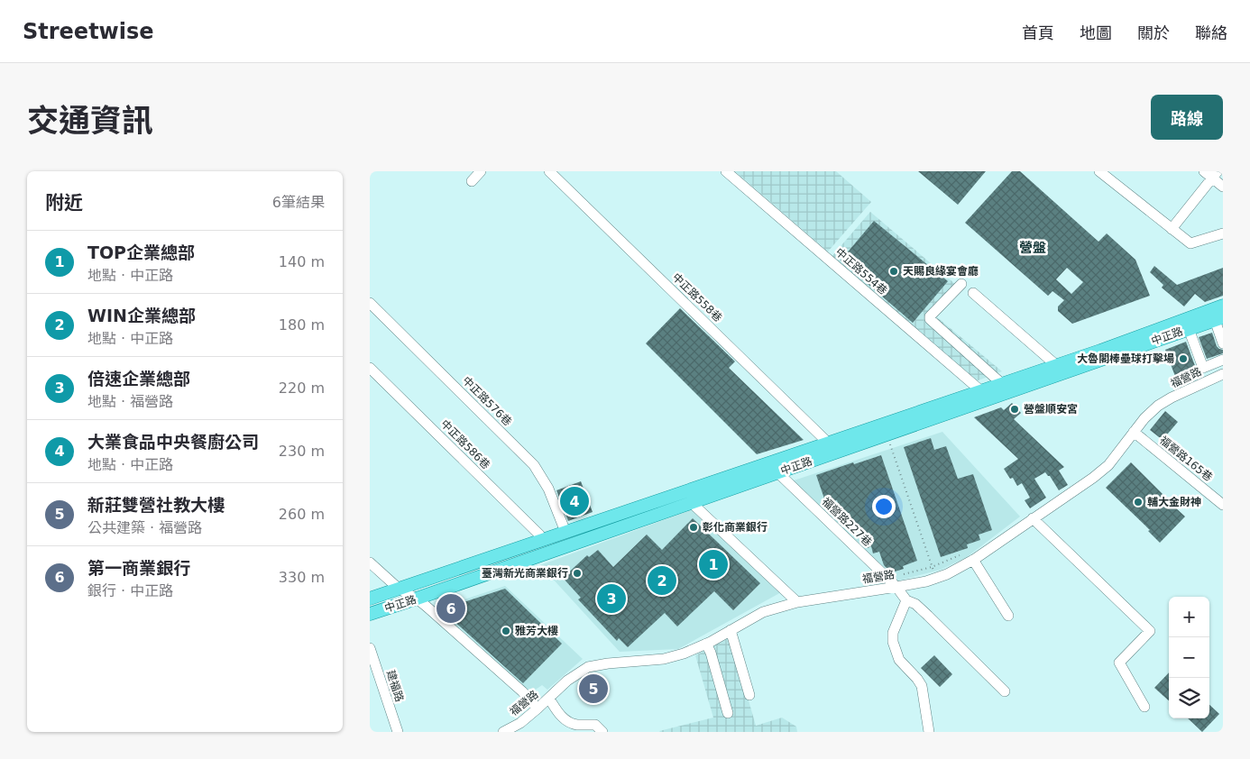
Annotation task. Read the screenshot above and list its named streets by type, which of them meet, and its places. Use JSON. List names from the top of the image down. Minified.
{"streets":{"main road":["中正路"],"street":["中正路554巷","中正路558巷","福營路","中正路576巷","中正路586巷","福營路165巷","福營路227巷","建福路"]},"crossings":[["中正路554巷","中正路"],["中正路558巷","中正路"],["中正路","中正路576巷"],["中正路","中正路586巷"],["中正路","福營路227巷"],["福營路","福營路165巷"],["福營路","福營路227巷"]],"districts":["營盤"],"places":["天賜良緣宴會廳","大魯閣棒壘球打擊場","營盤順安宮","輔大金財神","彰化商業銀行","臺灣新光商業銀行","雅芳大樓"],"page":{"header":"Streetwise","nav":["首頁","地圖","關於","聯絡"],"title":"交通資訊","buttons":"路線","heading":["附近","6筆結果"],"list":[{"mark":"1","name":"TOP企業總部","note":"地點 · 中正路","value":"140 m"},{"mark":"2","name":"WIN企業總部","note":"地點 · 中正路","value":"180 m"},{"mark":"3","name":"倍速企業總部","note":"地點 · 福營路","value":"220 m"},{"mark":"4","name":"大業食品中央餐廚公司","note":"地點 · 中正路","value":"230 m"},{"mark":"5","name":"新莊雙營社教大樓","note":"公共建築 · 福營路","value":"260 m"},{"mark":"6","name":"第一商業銀行","note":"銀行 · 中正路","value":"330 m"}],"pins":["4","1","2","3","6","5"],"map_buttons":["+","−"]}}
